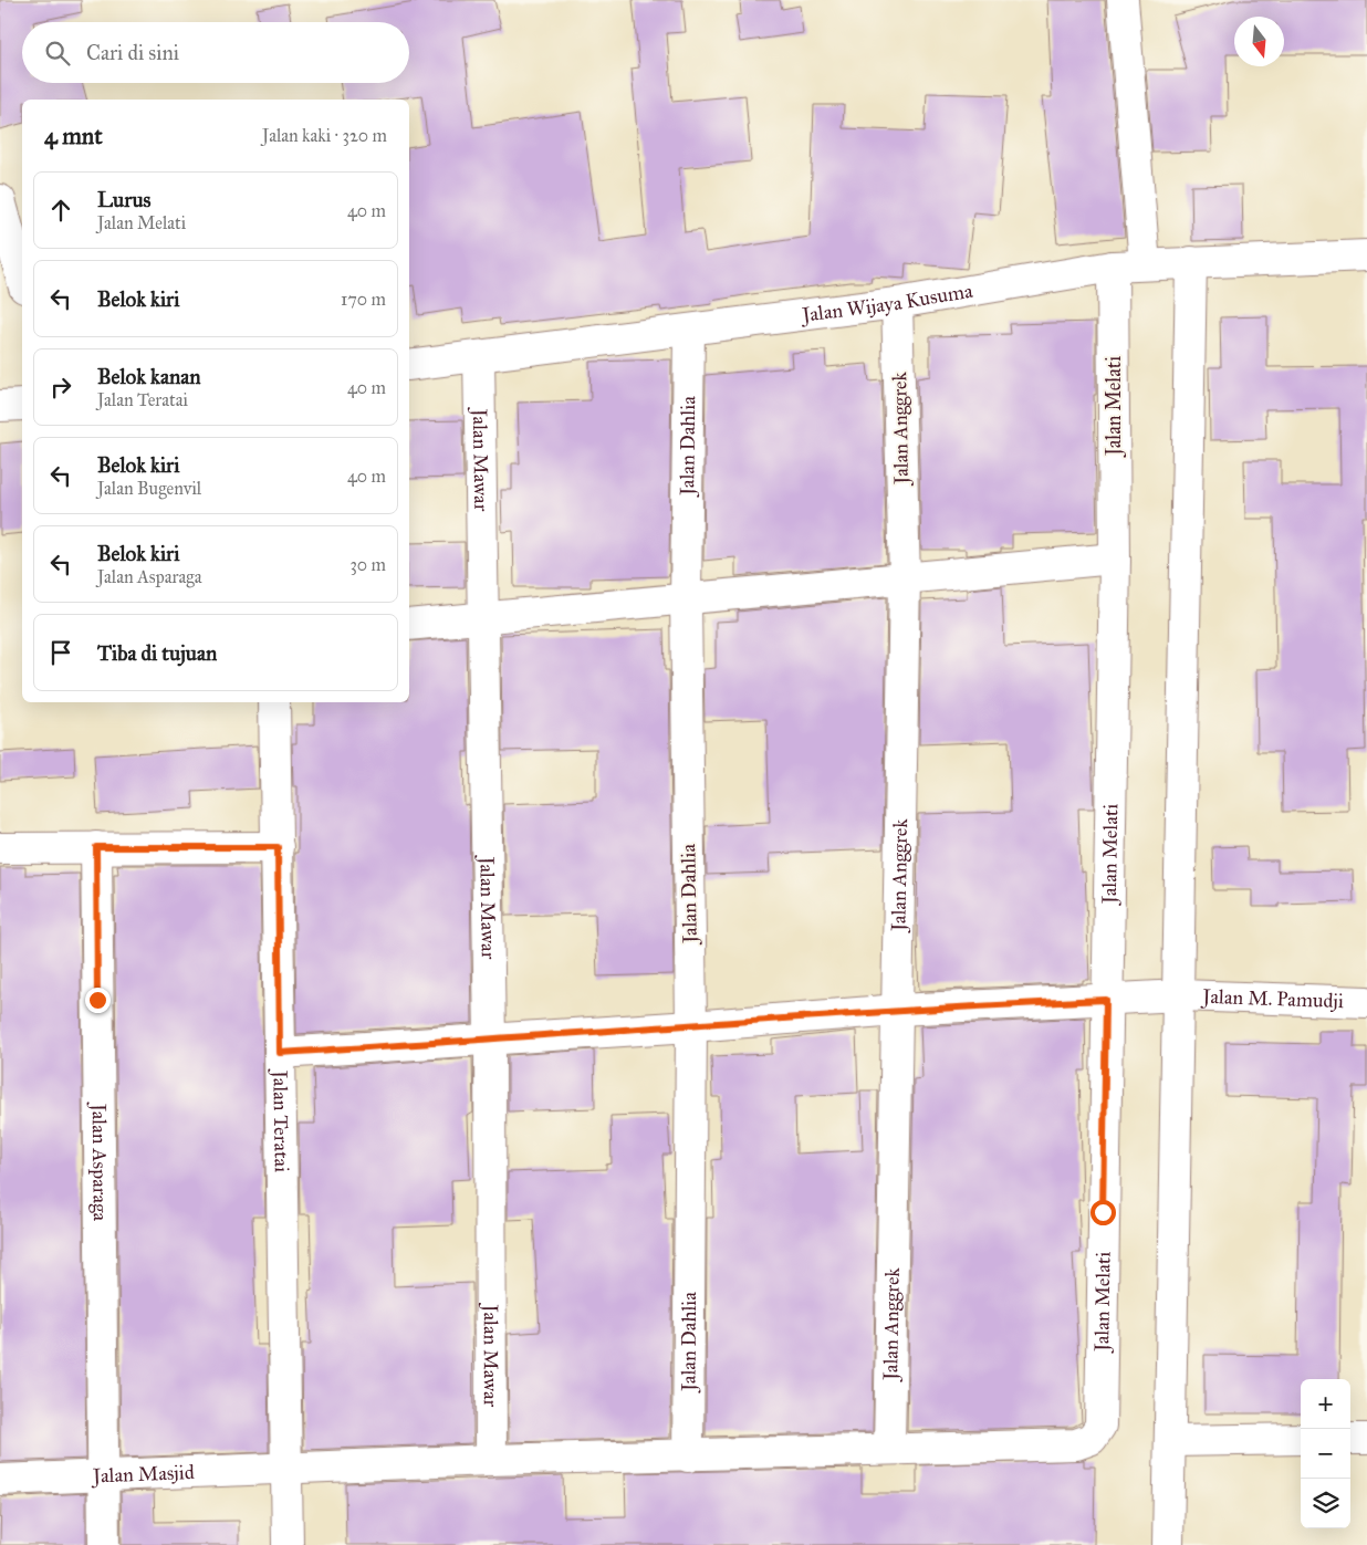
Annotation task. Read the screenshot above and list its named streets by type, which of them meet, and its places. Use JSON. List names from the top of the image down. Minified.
{"streets":{"street":["Jalan Wijaya Kusuma","Jalan Melati","Jalan Anggrek","Jalan Dahlia","Jalan Mawar","Jalan M. Pamudji","Jalan Teratai","Jalan Asparaga","Jalan Masjid"]},"crossings":[["Jalan Wijaya Kusuma","Jalan Melati"],["Jalan Wijaya Kusuma","Jalan Anggrek"],["Jalan Wijaya Kusuma","Jalan Dahlia"],["Jalan Wijaya Kusuma","Jalan Mawar"],["Jalan Melati","Jalan M. Pamudji"],["Jalan Melati","Jalan Masjid"],["Jalan Anggrek","Jalan M. Pamudji"],["Jalan Anggrek","Jalan Masjid"],["Jalan Dahlia","Jalan M. Pamudji"],["Jalan Dahlia","Jalan Masjid"],["Jalan Mawar","Jalan M. Pamudji"],["Jalan Mawar","Jalan Masjid"],["Jalan M. Pamudji","Jalan Teratai"],["Jalan Teratai","Jalan Masjid"],["Jalan Asparaga","Jalan Masjid"]],"north":"bottom","page":{"search":"Cari di sini","heading":["4 mnt","Jalan kaki · 320 m"],"list":[["Lurus","Jalan Melati","40 m"],["Belok kiri","170 m"],["Belok kanan","Jalan Teratai","40 m"],["Belok kiri","Jalan Bugenvil","40 m"],["Belok kiri","Jalan Asparaga","30 m"],"Tiba di tujuan"],"map_buttons":["+","−"]}}
